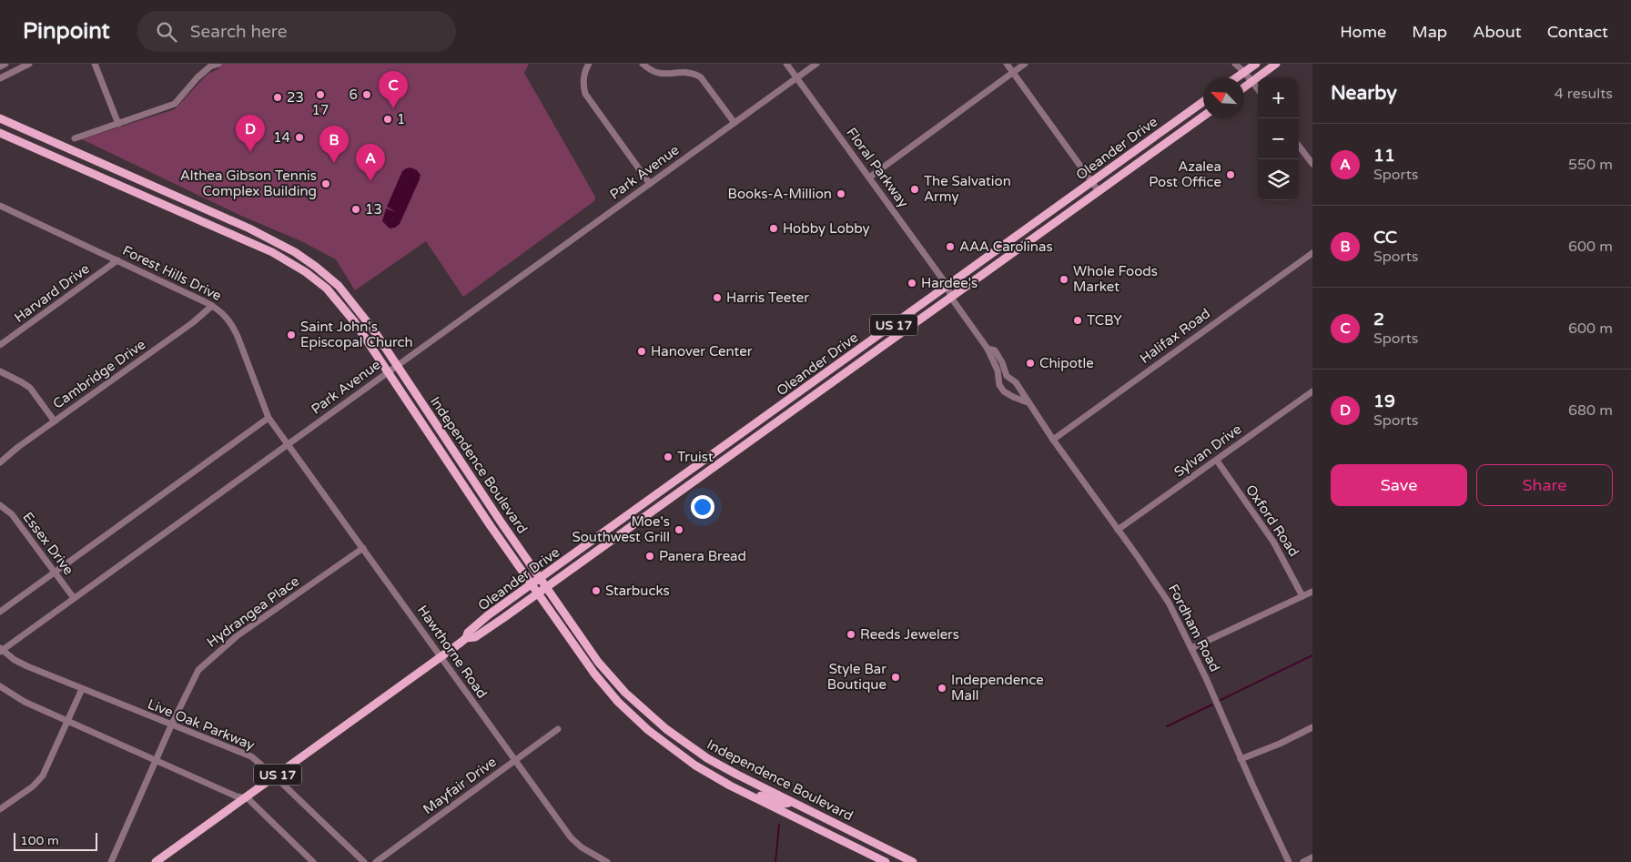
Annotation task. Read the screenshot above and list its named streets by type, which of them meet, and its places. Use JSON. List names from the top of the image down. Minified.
{"streets":{"main road":["Oleander Drive","US 17","Independence Boulevard"],"street":["Floral Parkway","Park Avenue","Forest Hills Drive","Harvard Drive","Halifax Road","Cambridge Drive","Sylvan Drive","Oxford Road","Essex Drive","Hydrangea Place","Fordham Road","Hawthorne Road","Live Oak Parkway","Mayfair Drive"]},"crossings":[["Oleander Drive","Floral Parkway"],["Oleander Drive","Independence Boulevard"],["Oleander Drive","Fordham Road"],["Oleander Drive","Hawthorne Road"],["Oleander Drive","Live Oak Parkway"],["Floral Parkway","Park Avenue"],["Floral Parkway","Fordham Road"],["Park Avenue","Forest Hills Drive"],["Park Avenue","Independence Boulevard"],["Park Avenue","Essex Drive"],["Park Avenue","Hawthorne Road"],["Park Avenue","Live Oak Parkway"],["Forest Hills Drive","Harvard Drive"],["Forest Hills Drive","Cambridge Drive"],["Forest Hills Drive","Hawthorne Road"],["Halifax Road","Fordham Road"],["Sylvan Drive","Oxford Road"],["Sylvan Drive","Fordham Road"],["Hydrangea Place","Hawthorne Road"],["Hydrangea Place","Live Oak Parkway"],["Hawthorne Road","Mayfair Drive"]],"places":["17","6","23","1","14","Azalea Post Office","Althea Gibson Tennis Complex Building","The Salvation Army","Books-A-Million","13","Hobby Lobby","AAA Carolinas","Whole Foods Market","Hardee's","Harris Teeter","TCBY","Saint John's Episcopal Church","Hanover Center","Chipotle","Truist","Moe's Southwest Grill","Panera Bread","Starbucks","Reeds Jewelers","Style Bar Boutique","Independence Mall"],"scale_bar":"100 m","north":"top left","page":{"header":"Pinpoint","search":"Search here","nav":["Home","Map","About","Contact"],"heading":["Nearby","4 results"],"pins":["C","D","B","A"],"map_buttons":["+","−"],"list":[{"mark":"A","name":"11","note":"Sports","value":"550 m"},{"mark":"B","name":"CC","note":"Sports","value":"600 m"},{"mark":"C","name":"2","note":"Sports","value":"600 m"},{"mark":"D","name":"19","note":"Sports","value":"680 m"}],"buttons":["Save","Share"],"scale":"100 m"}}
